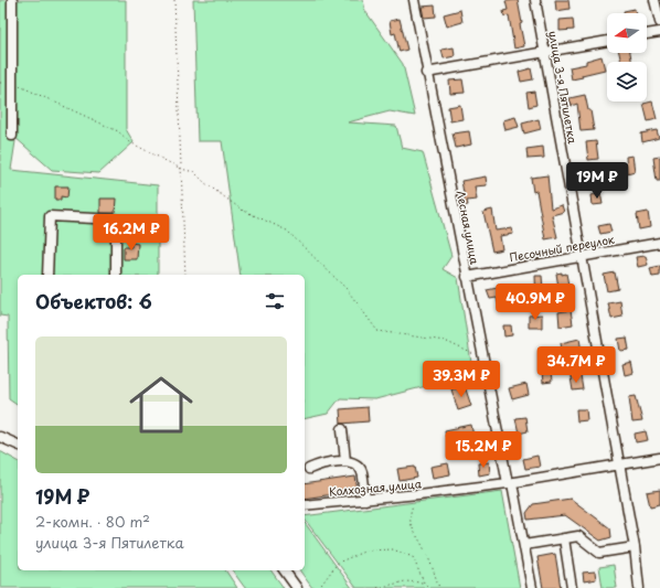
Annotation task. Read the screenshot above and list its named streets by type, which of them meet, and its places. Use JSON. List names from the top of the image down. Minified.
{"streets":{"street":["улица 3-я Пятилетка","Лесная улица","Песочный переулок","Колхозная улица"]},"crossings":[["улица 3-я Пятилетка","Песочный переулок"],["улица 3-я Пятилетка","Колхозная улица"],["Лесная улица","Песочный переулок"],["Лесная улица","Колхозная улица"]],"north":"left","page":{"price":["19M ₽","16.2M ₽","40.9M ₽","34.7M ₽","39.3M ₽","15.2M ₽"],"heading":"Объектов: 6","list":[{"name":"19M ₽","note":"2-комн. · 80 m² · улица 3-я Пятилетка"}]}}
